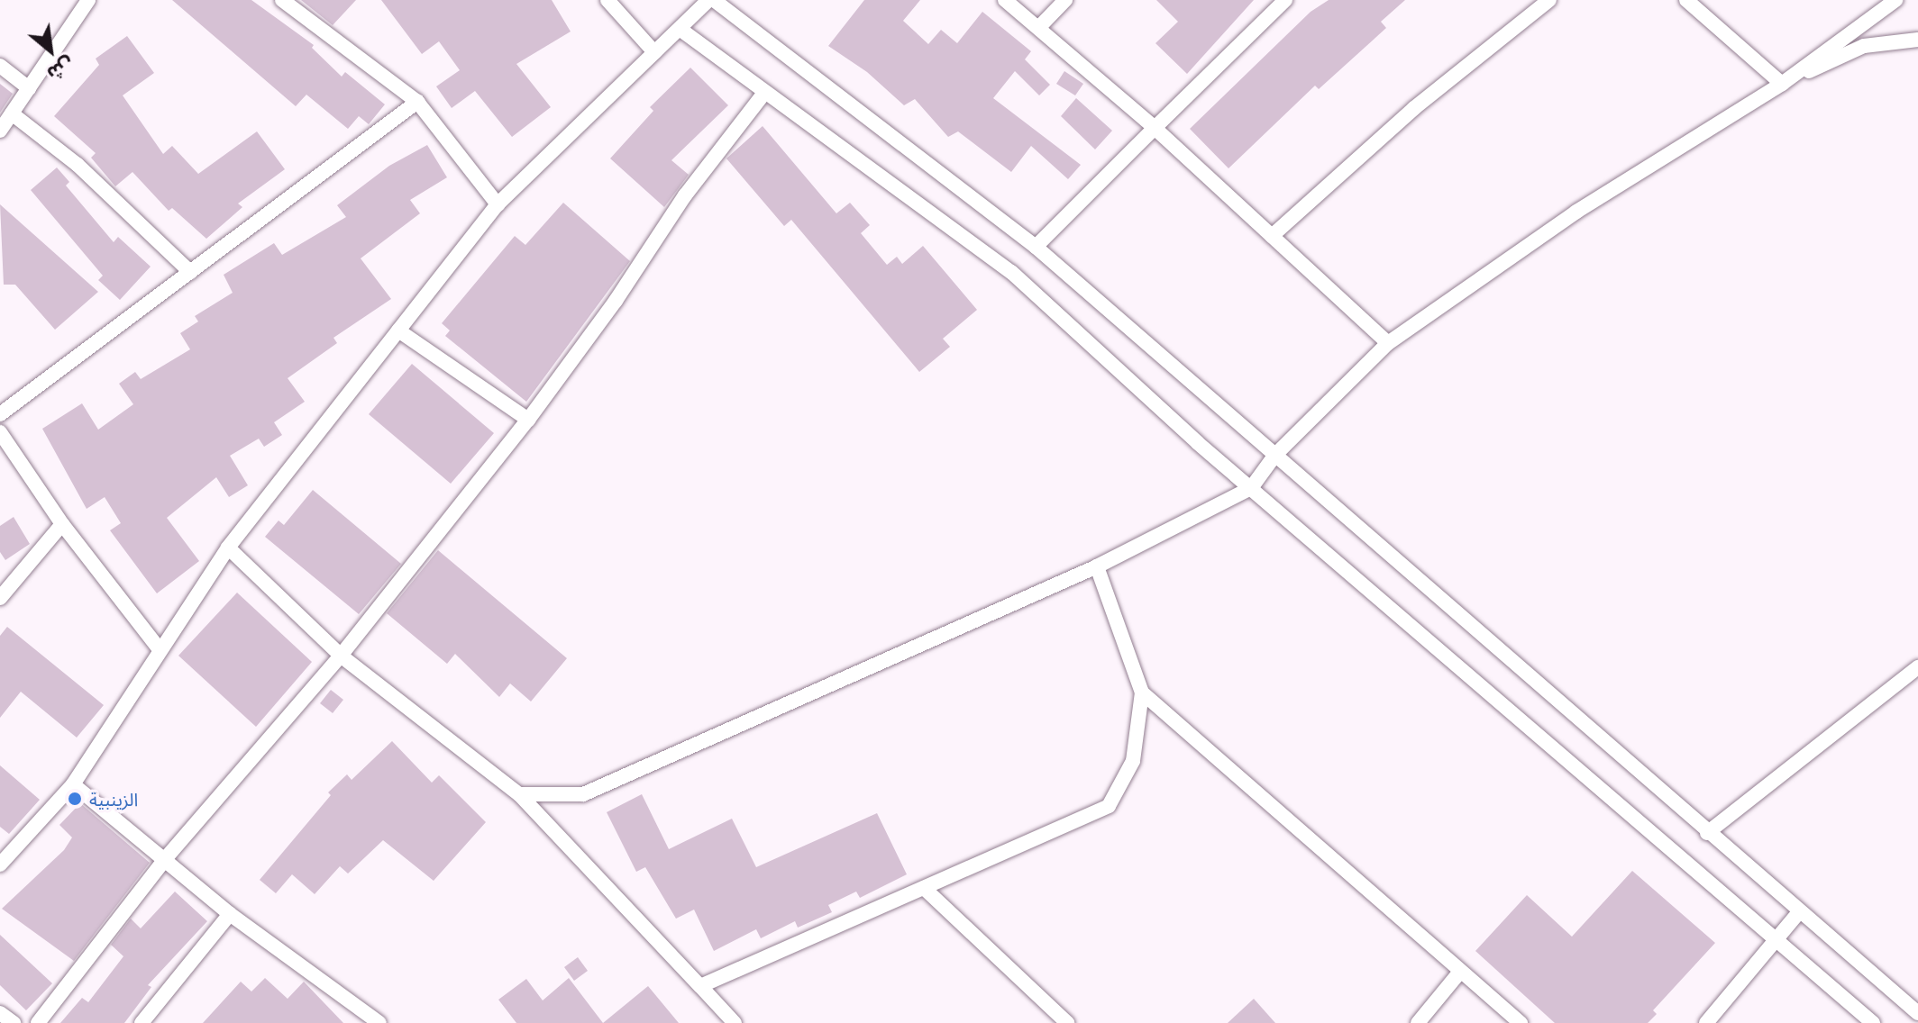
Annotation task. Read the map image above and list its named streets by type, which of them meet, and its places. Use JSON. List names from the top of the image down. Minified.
{"places":["الزينبية"],"north":"bottom right"}
